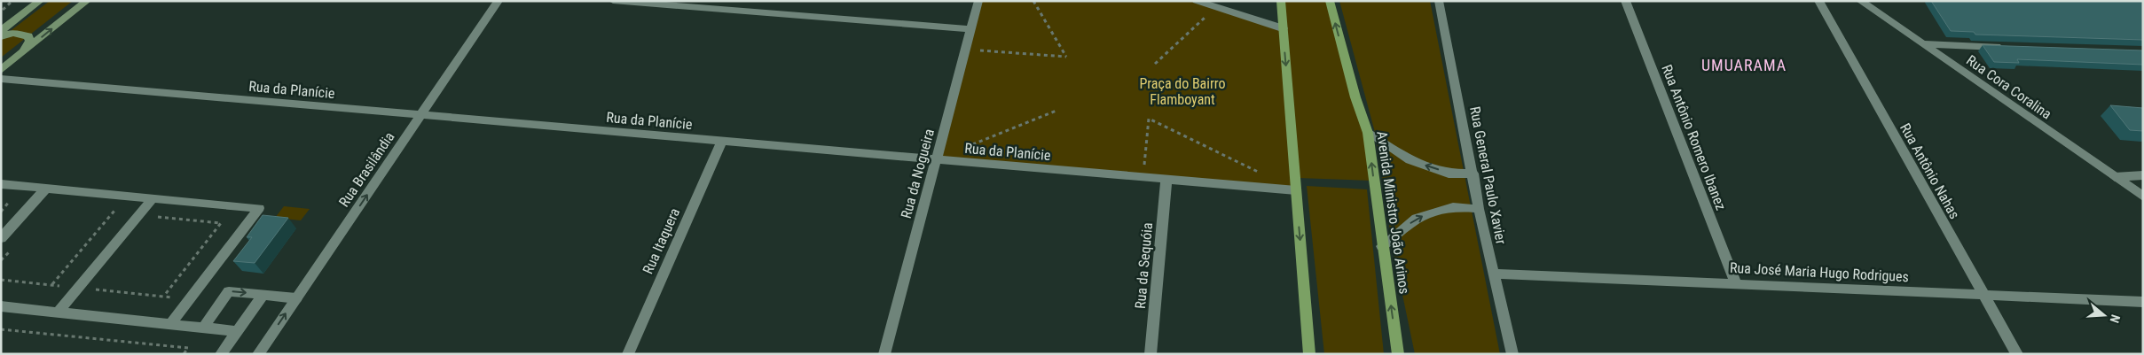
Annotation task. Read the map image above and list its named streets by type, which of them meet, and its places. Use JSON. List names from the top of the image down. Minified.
{"streets":{"main road":["Avenida Ministro João Arinos"],"street":["Rua Cora Coralina","Rua da Planície","Rua Antônio Romero Ibanez","Rua Brasilândia","Rua Antônio Nahas","Rua da Nogueira","Rua General Paulo Xavier","Rua Itaquera","Rua da Sequóia","Rua José Maria Hugo Rodrigues"]},"crossings":[["Rua da Planície","Rua Brasilândia"],["Rua da Planície","Rua da Nogueira"],["Rua da Planície","Rua Itaquera"],["Rua da Planície","Rua da Sequóia"],["Rua Antônio Romero Ibanez","Rua José Maria Hugo Rodrigues"],["Rua Antônio Nahas","Rua José Maria Hugo Rodrigues"],["Rua General Paulo Xavier","Rua José Maria Hugo Rodrigues"]],"one_way":["Rua Brasilândia"],"districts":["UMUARAMA"],"parks":["Praça do Bairro Flamboyant"],"north":"right"}
